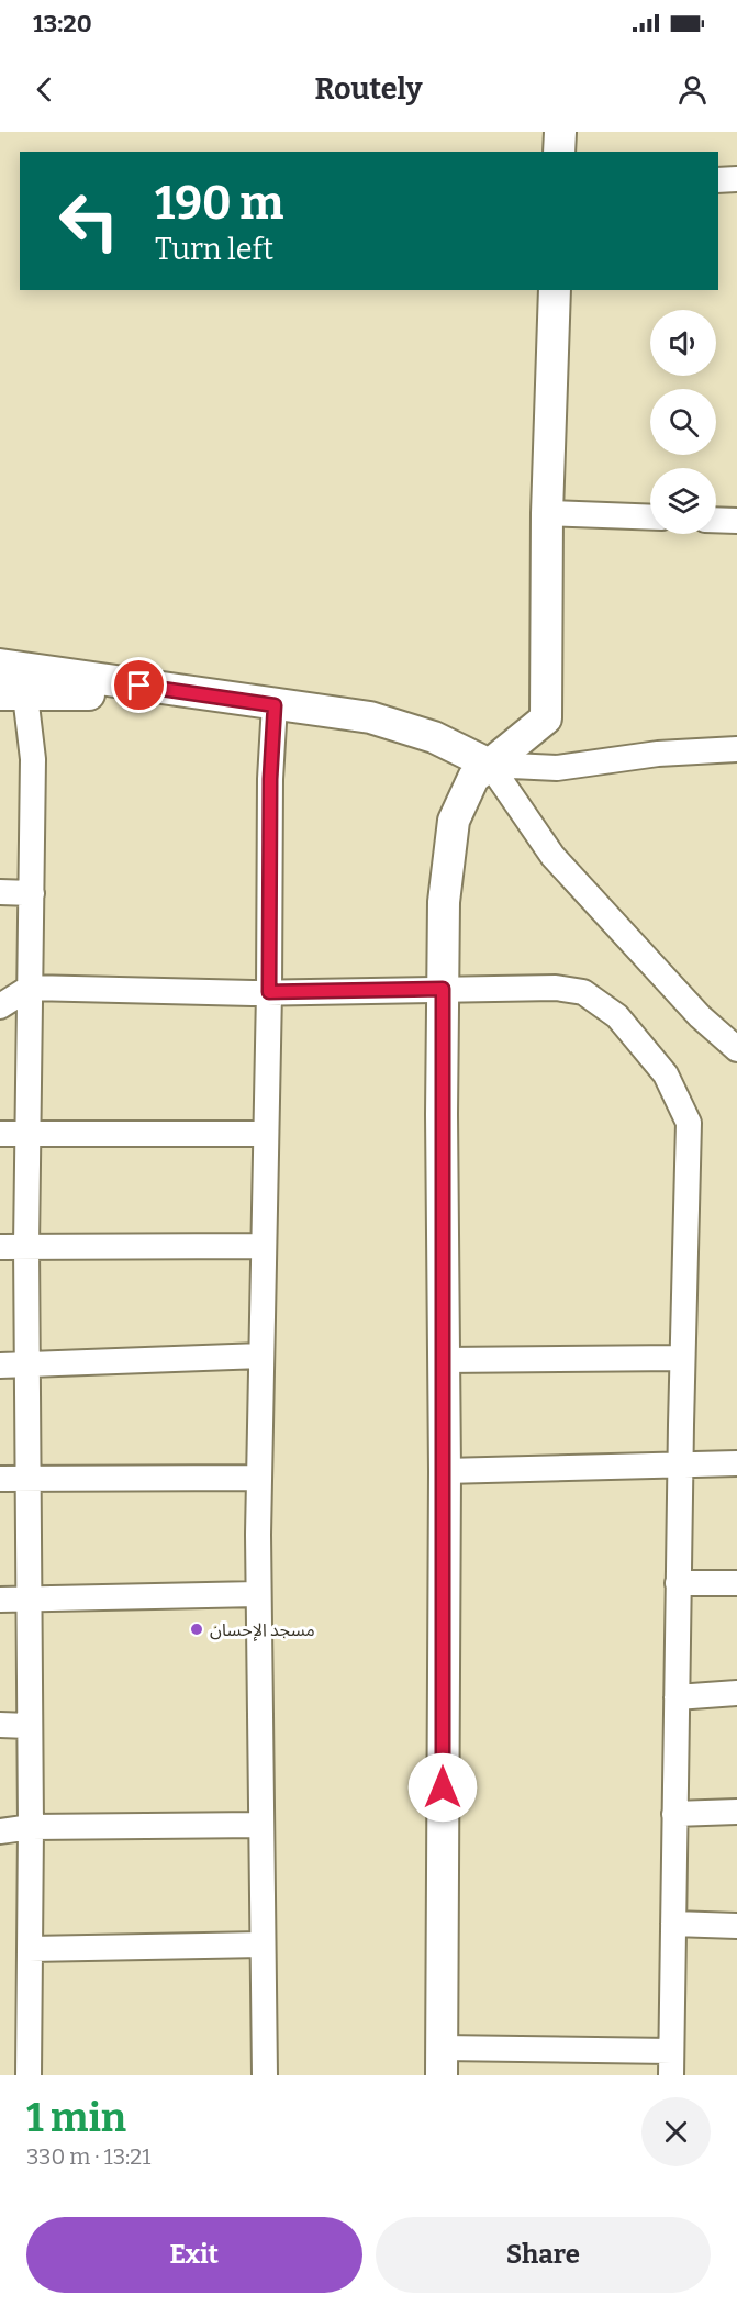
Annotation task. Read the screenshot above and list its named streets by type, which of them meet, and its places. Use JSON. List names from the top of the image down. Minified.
{"places":["مسجد الإحسان"],"page":{"status":"13:20","header":"Routely","turn":["190 m","Turn left"],"heading":["1 min","330 m · 13:21"],"buttons":["Exit","Share"]}}
